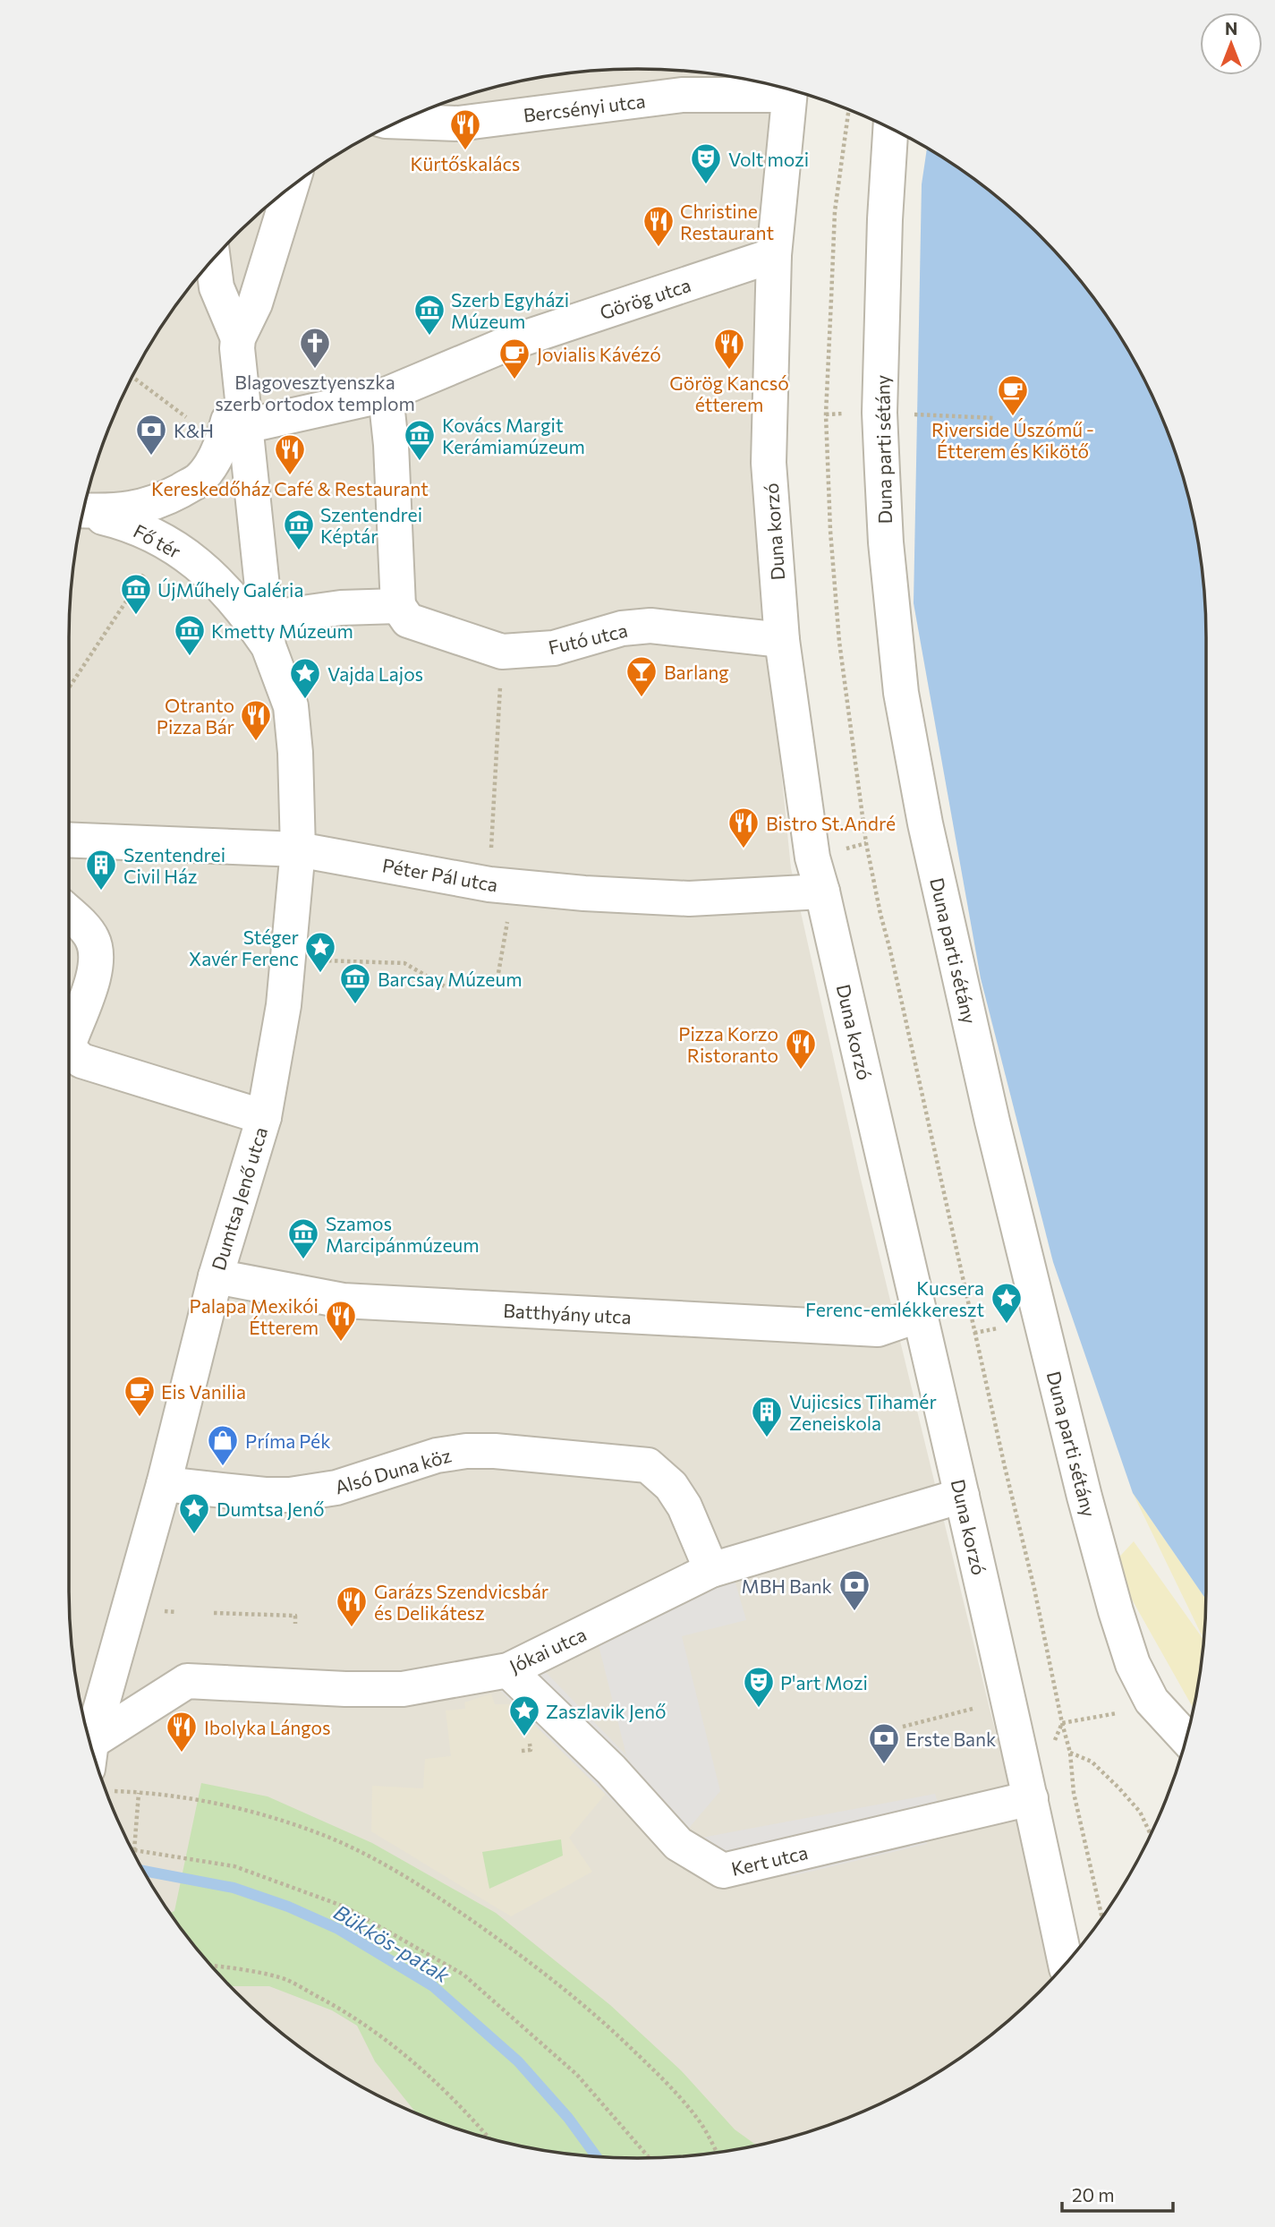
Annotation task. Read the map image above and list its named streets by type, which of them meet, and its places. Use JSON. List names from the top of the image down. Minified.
{"streets":{"street":["Bercsényi utca","Görög utca","Duna parti sétány","Duna korzó","Fő tér","Futó utca","Péter Pál utca","Dumtsa Jenő utca","Batthyány utca","Alsó Duna köz","Jókai utca","Kert utca"]},"crossings":[["Görög utca","Duna korzó"],["Görög utca","Fő tér"],["Duna korzó","Futó utca"],["Duna korzó","Péter Pál utca"],["Duna korzó","Batthyány utca"],["Duna korzó","Jókai utca"],["Duna korzó","Kert utca"],["Fő tér","Dumtsa Jenő utca"],["Péter Pál utca","Dumtsa Jenő utca"],["Dumtsa Jenő utca","Batthyány utca"],["Dumtsa Jenő utca","Alsó Duna köz"],["Alsó Duna köz","Jókai utca"],["Jókai utca","Kert utca"]],"water":["Bükkös-patak"],"places":{"restaurant":["Kürtőskalács","Christine Restaurant","Görög Kancsó étterem","Kereskedőház Café & Restaurant","Otranto Pizza Bár","Bistro St.André","Pizza Korzo Ristoranto","Palapa Mexikói Étterem","Garázs Szendvicsbár és Delikátesz","Ibolyka Lángos"],"theatre":["Volt mozi","P'art Mozi"],"museum":["Szerb Egyházi Múzeum","Kovács Margit Kerámiamúzeum","Szentendrei Képtár","ÚjMűhely Galéria","Kmetty Múzeum","Barcsay Múzeum","Szamos Marcipánmúzeum"],"church":["Blagovesztyenszka szerb ortodox templom"],"cafe":["Jovialis Kávézó","Riverside Úszómű - Étterem és Kikötő","Eis Vanilia"],"bank":["K&H","MBH Bank","Erste Bank"],"bar":["Barlang"],"place":["Vajda Lajos","Stéger Xavér Ferenc","Kucsera Ferenc-emlékkereszt","Dumtsa Jenő","Zaszlavik Jenő"],"building":["Szentendrei Civil Ház","Vujicsics Tihamér Zeneiskola"],"shop":["Príma Pék"]},"scale_bar":"20 m","north":"top"}
